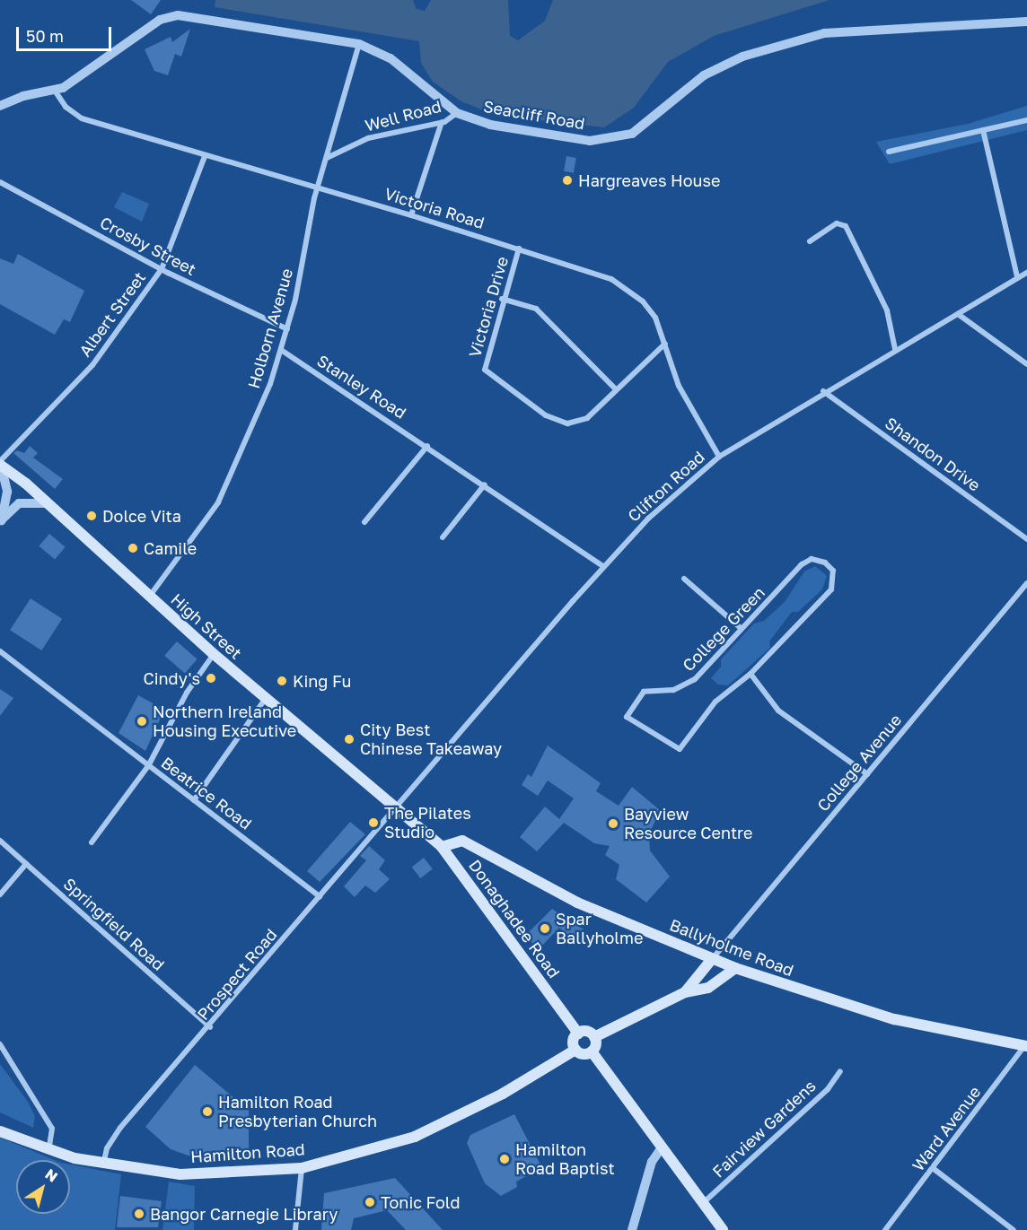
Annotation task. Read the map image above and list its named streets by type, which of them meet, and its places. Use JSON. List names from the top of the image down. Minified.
{"streets":{"main road":["High Street","Donaghadee Road","Ballyholme Road","Hamilton Road"],"street":["Seacliff Road","Well Road","Victoria Road","Crosby Street","Victoria Drive","Albert Street","Holborn Avenue","Stanley Road","Shandon Drive","Clifton Road","College Green","College Avenue","Beatrice Road","Springfield Road","Prospect Road","Fairview Gardens","Ward Avenue"]},"crossings":[["Seacliff Road","Well Road"],["Seacliff Road","Victoria Road"],["Seacliff Road","Holborn Avenue"],["Well Road","Holborn Avenue"],["Victoria Road","Victoria Drive"],["Victoria Road","Albert Street"],["Victoria Road","Holborn Avenue"],["Victoria Road","Clifton Road"],["Crosby Street","Albert Street"],["Crosby Street","Holborn Avenue"],["Albert Street","High Street"],["Holborn Avenue","Stanley Road"],["Holborn Avenue","High Street"],["Stanley Road","Clifton Road"],["Shandon Drive","Clifton Road"],["Clifton Road","High Street"],["Clifton Road","Donaghadee Road"],["Clifton Road","Prospect Road"],["High Street","Donaghadee Road"],["High Street","Prospect Road"],["College Avenue","Ballyholme Road"],["Beatrice Road","Prospect Road"],["Donaghadee Road","Ballyholme Road"],["Donaghadee Road","Prospect Road"],["Donaghadee Road","Hamilton Road"],["Springfield Road","Prospect Road"],["Ballyholme Road","Ward Avenue"],["Prospect Road","Hamilton Road"]],"places":["Hargreaves House","Dolce Vita","Camile","Cindy's","King Fu","Northern Ireland Housing Executive","City Best Chinese Takeaway","The Pilates Studio","Bayview Resource Centre","Spar Ballyholme","Hamilton Road Presbyterian Church","Hamilton Road Baptist","Tonic Fold","Bangor Carnegie Library"],"scale_bar":"50 m","north":"top right"}
